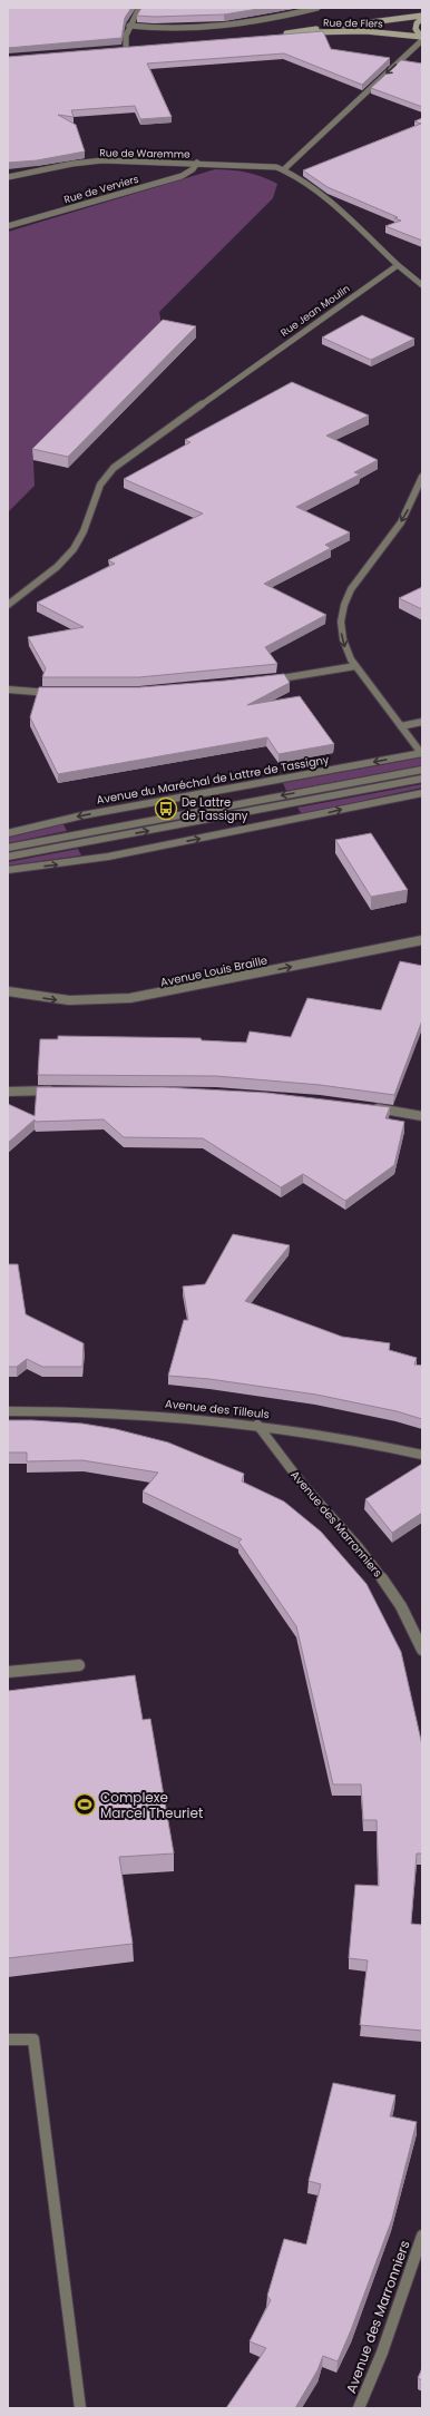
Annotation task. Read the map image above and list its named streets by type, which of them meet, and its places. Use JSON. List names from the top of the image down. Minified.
{"streets":{"main road":["Rue de Flers"],"street":["Rue de Waremme","Rue de Verviers","Rue Jean Moulin","Avenue du Maréchal de Lattre de Tassigny","Avenue Louis Braille","Avenue des Tilleuls","Avenue des Marronniers"]},"crossings":[["Rue de Waremme","Rue de Verviers"],["Avenue des Tilleuls","Avenue des Marronniers"]],"one_way":["Avenue Louis Braille"],"places":{"bus stop":["De Lattre de Tassigny"],"sports":["Complexe Marcel Theuriet"]}}
